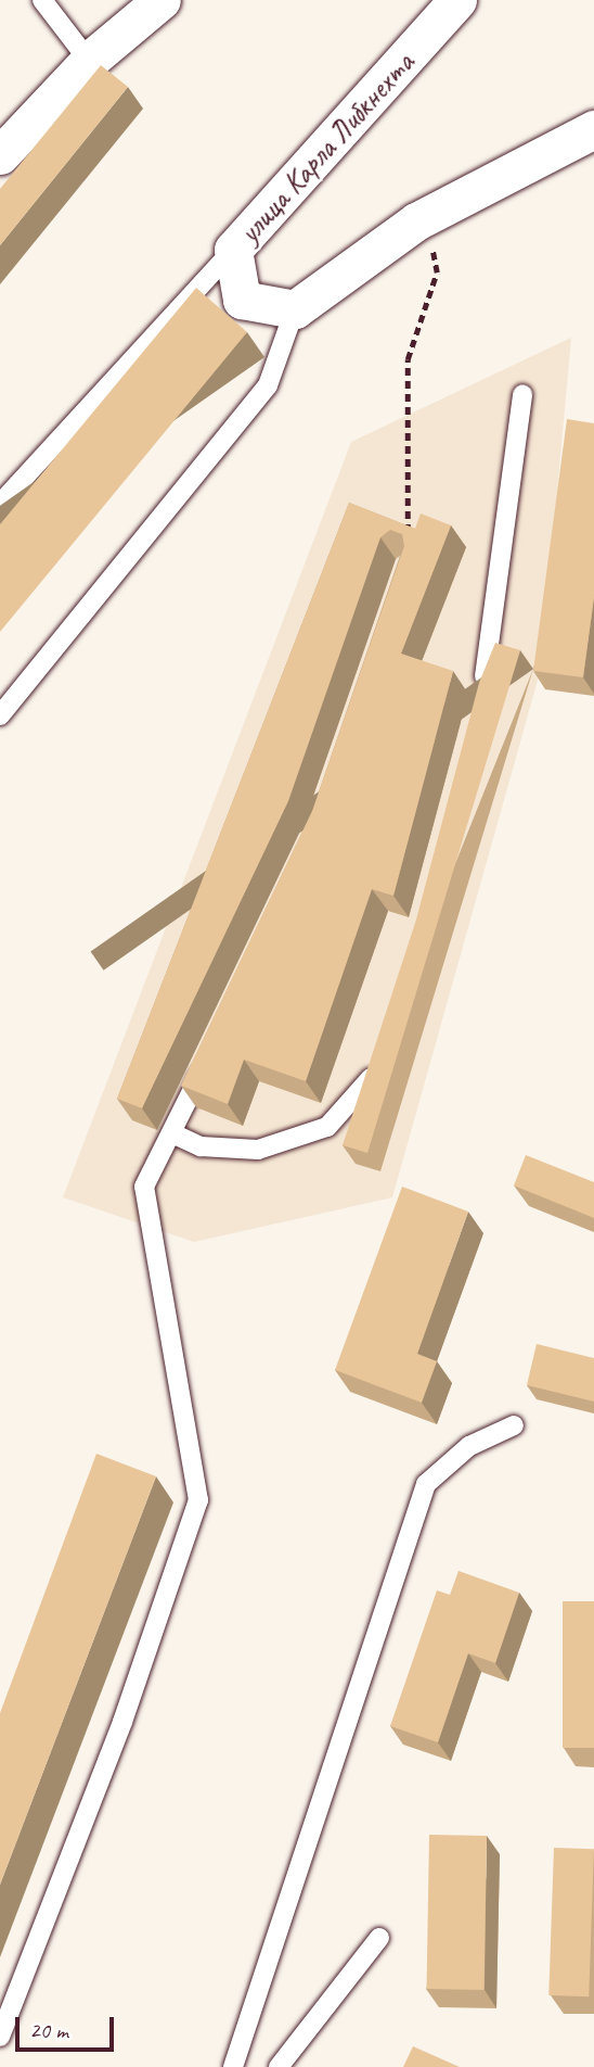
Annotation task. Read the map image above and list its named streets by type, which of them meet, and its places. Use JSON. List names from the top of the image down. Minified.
{"streets":{"street":["улица Карла Либкнехта"]},"scale_bar":"20 m"}
